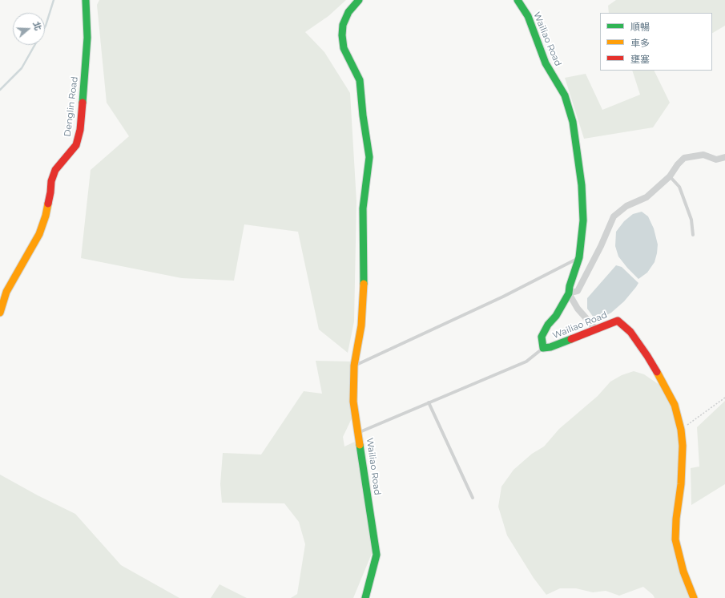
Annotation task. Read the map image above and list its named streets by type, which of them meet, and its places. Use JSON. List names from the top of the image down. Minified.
{"streets":{"street":["Wailiao Road","Denglin Road"]},"legend":["順暢","車多","壅塞"],"north":"right"}
